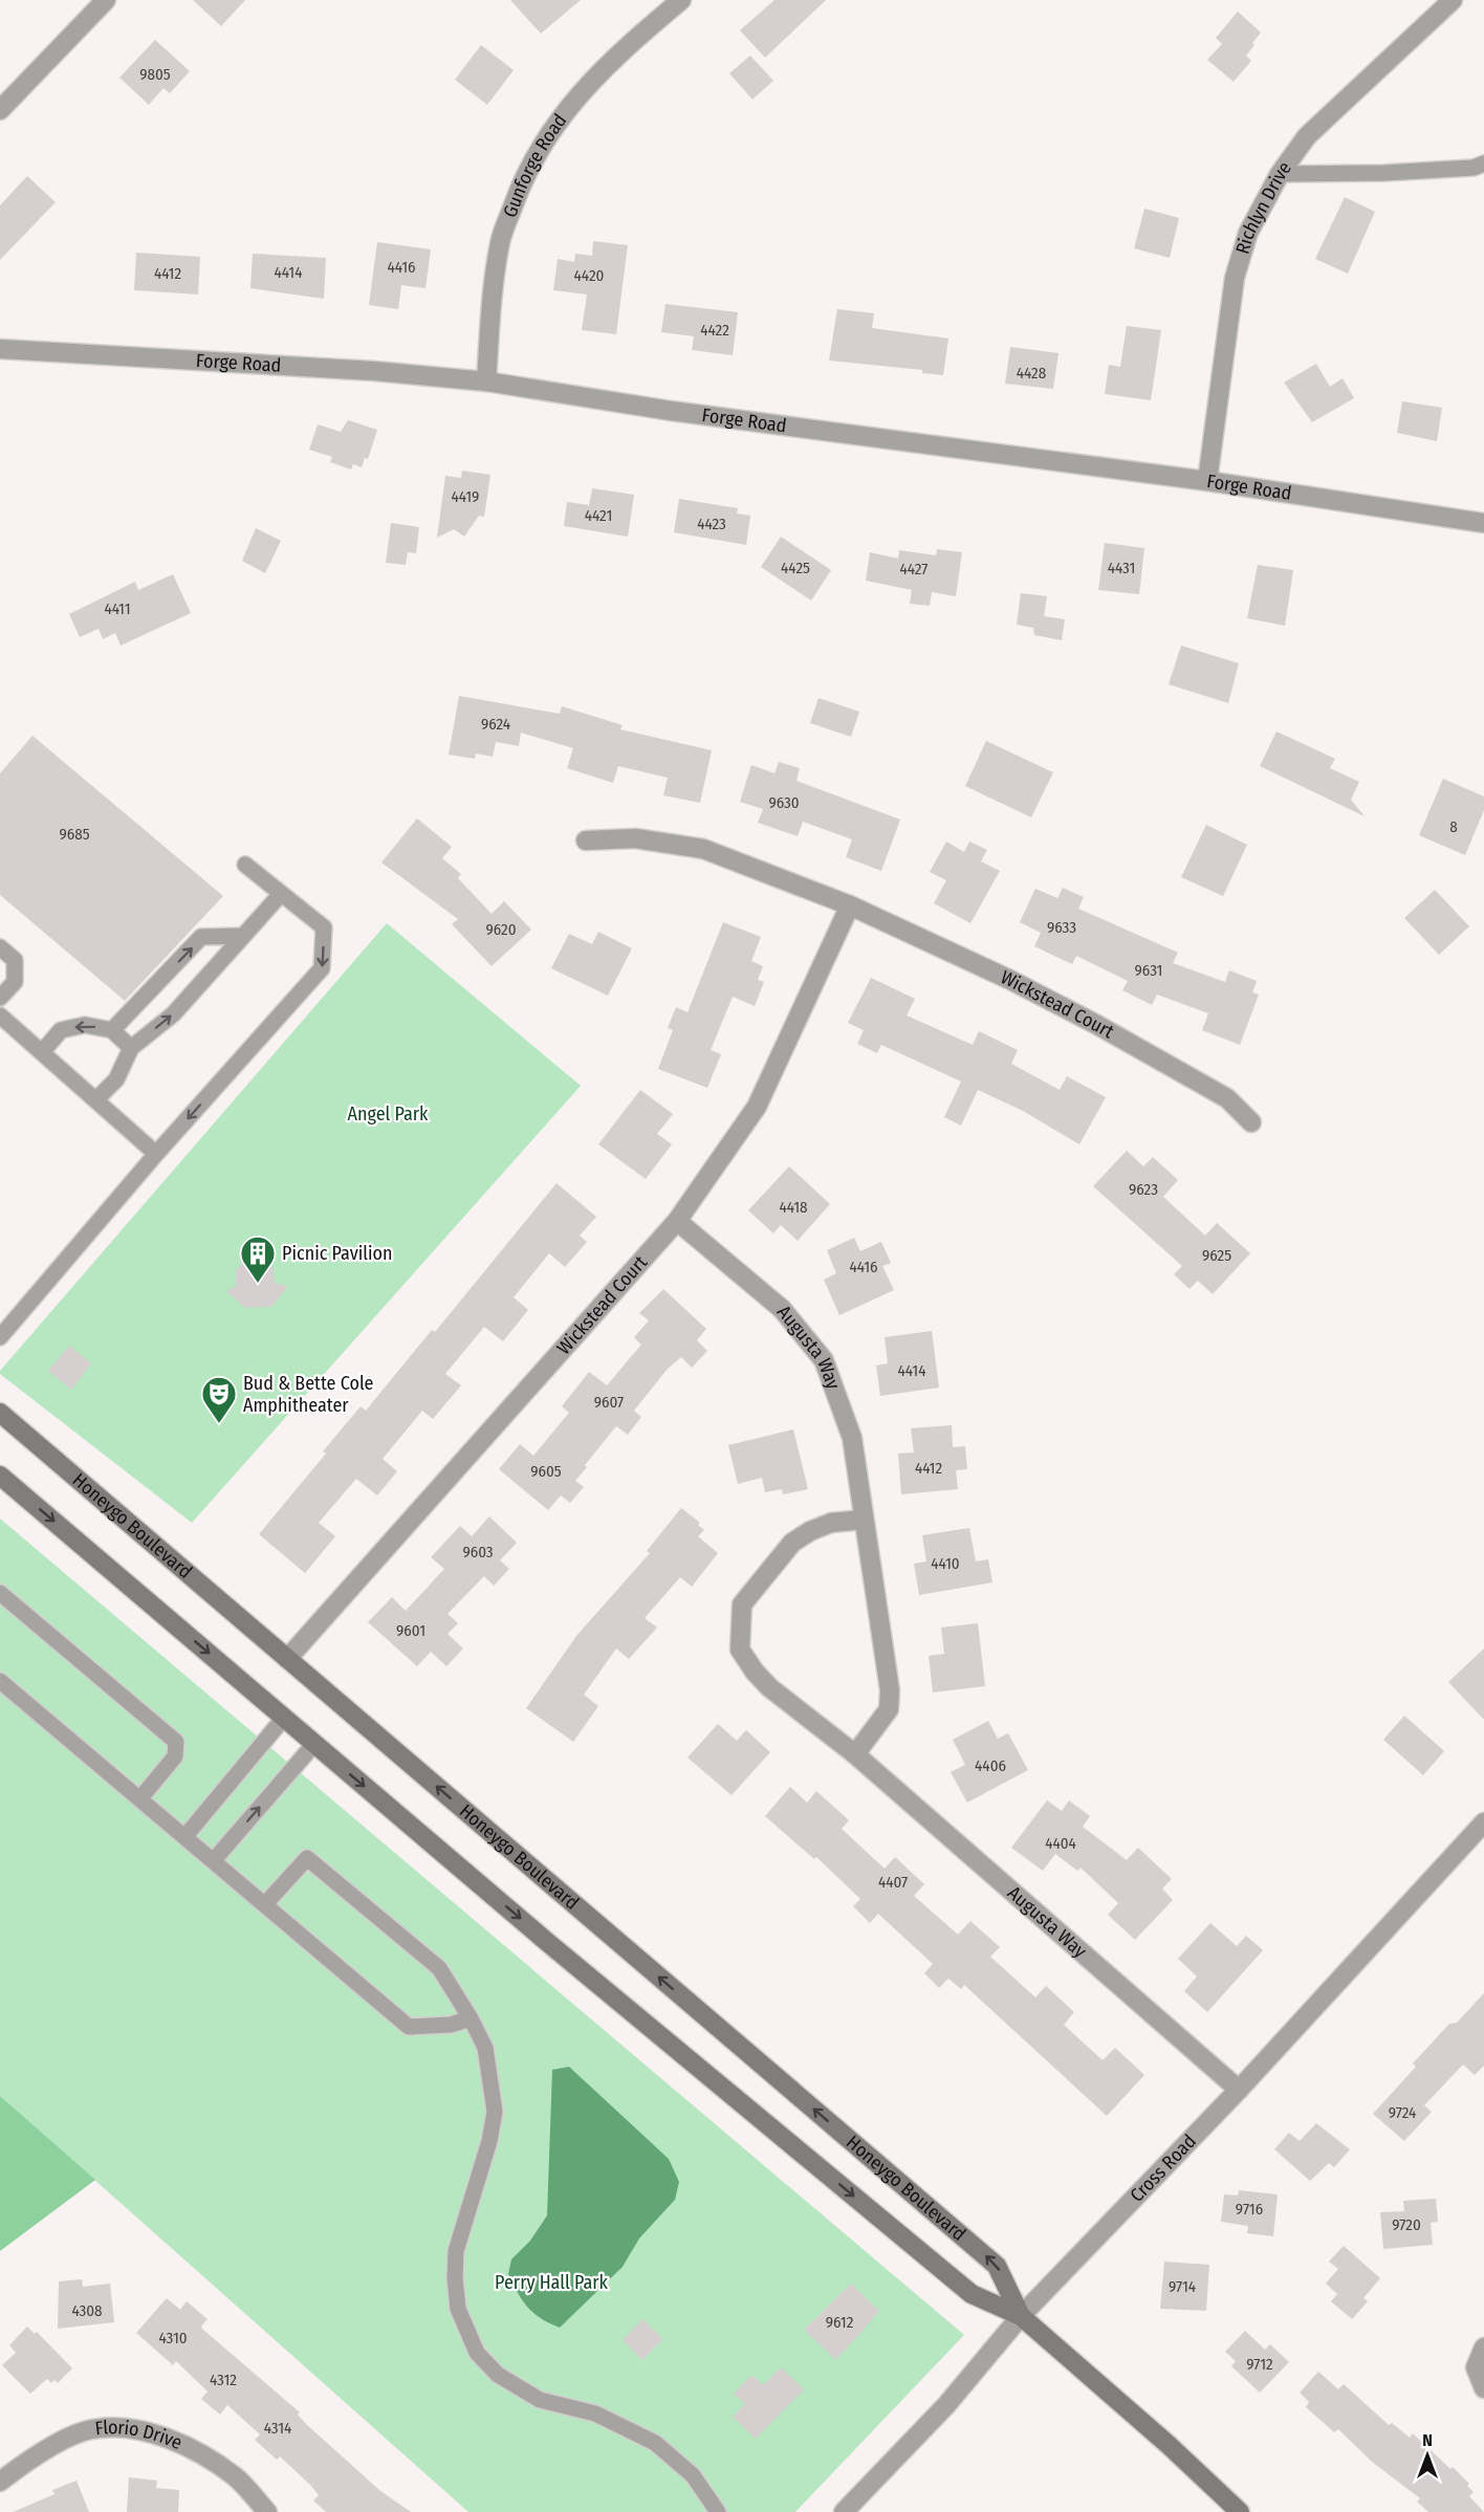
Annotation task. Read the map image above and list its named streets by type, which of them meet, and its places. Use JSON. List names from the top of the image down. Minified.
{"streets":{"main road":["Honeygo Boulevard"],"street":["Gunforge Road","Richlyn Drive","Forge Road","Wickstead Court","Augusta Way","Cross Road","Florio Drive"]},"crossings":[["Gunforge Road","Forge Road"],["Richlyn Drive","Forge Road"],["Wickstead Court","Augusta Way"],["Wickstead Court","Honeygo Boulevard"],["Augusta Way","Cross Road"],["Honeygo Boulevard","Cross Road"]],"parks":["Angel Park","Perry Hall Park"],"places":{"building":["Picnic Pavilion"],"theatre":["Bud & Bette Cole Amphitheater"]},"house_numbers":["9805","4416","4414","4412","4420","4422","4428","4419","4421","4423","4425","4431","4427","4411","9624","9630","8","9685","9633","9620","9631","9623","4418","9625","4416","4414","9607","4412","9605","9603","4410","9601","4406","4404","4407","9724","9716","9720","9714","4308","9612","4310","9712","4312","4314"],"north":"top"}
